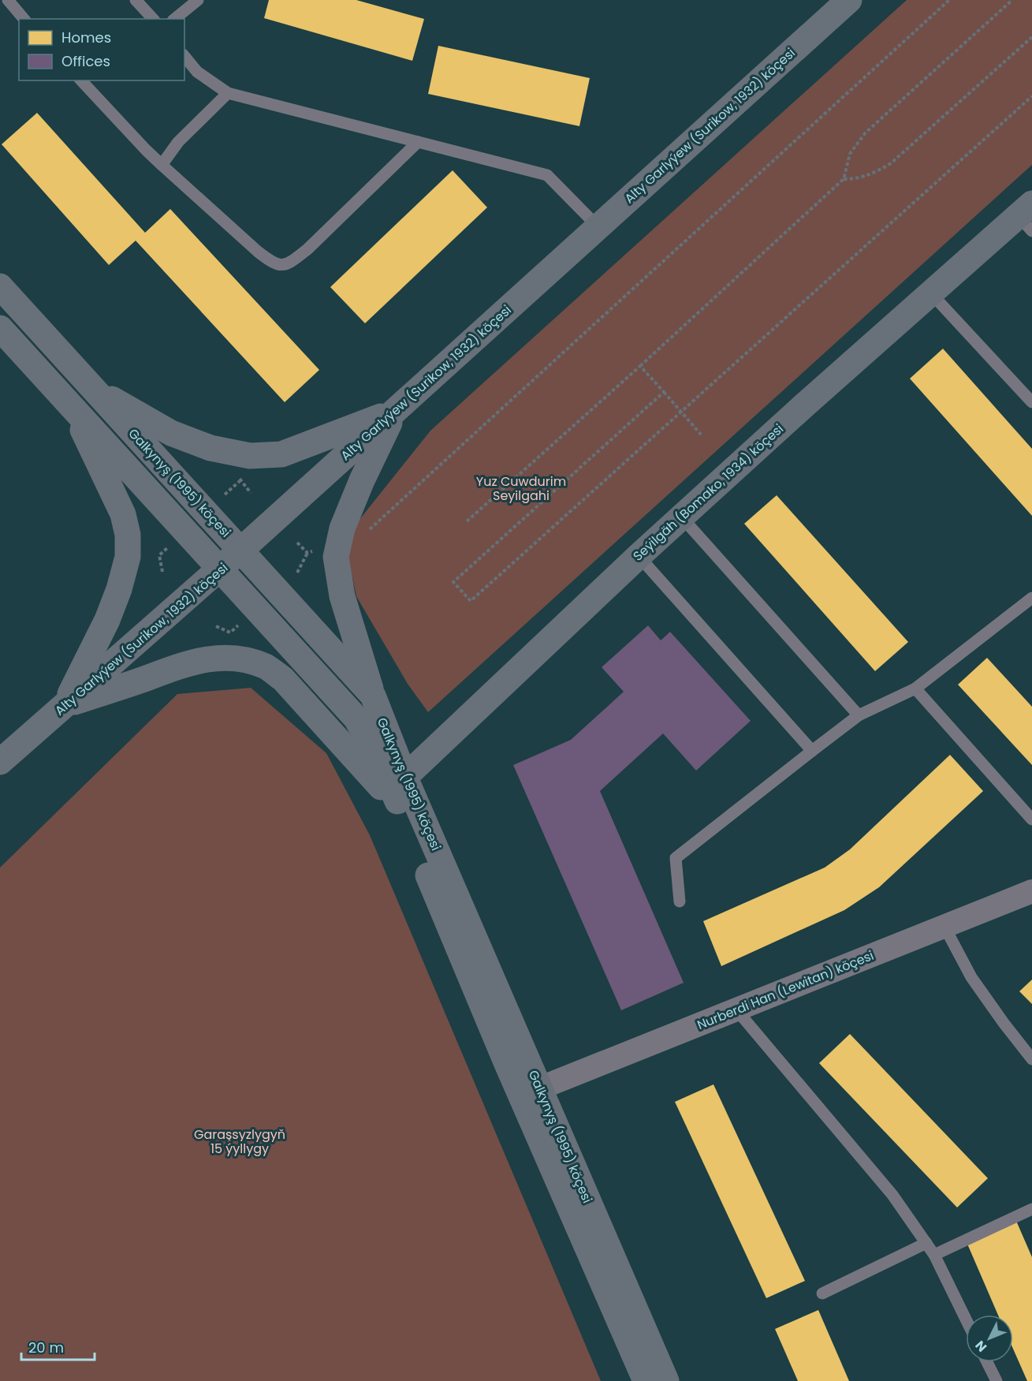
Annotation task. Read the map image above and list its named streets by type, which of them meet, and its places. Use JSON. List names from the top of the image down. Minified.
{"streets":{"street":["Alty Garlyýew (Surikow, 1932) köçesi","Galkynyş (1995) köçesi","Seýilgäh (Bomako, 1934) köçesi","Nurberdi Han (Lewitan) köçesi"]},"crossings":[["Alty Garlyýew (Surikow, 1932) köçesi","Galkynyş (1995) köçesi"],["Galkynyş (1995) köçesi","Seýilgäh (Bomako, 1934) köçesi"],["Galkynyş (1995) köçesi","Nurberdi Han (Lewitan) köçesi"]],"parks":["Yuz Cuwdurim Seyilgahi","Garaşsyzlygyň 15 ýyllygy"],"legend":["Homes","Offices"],"scale_bar":"20 m","north":"bottom left"}
